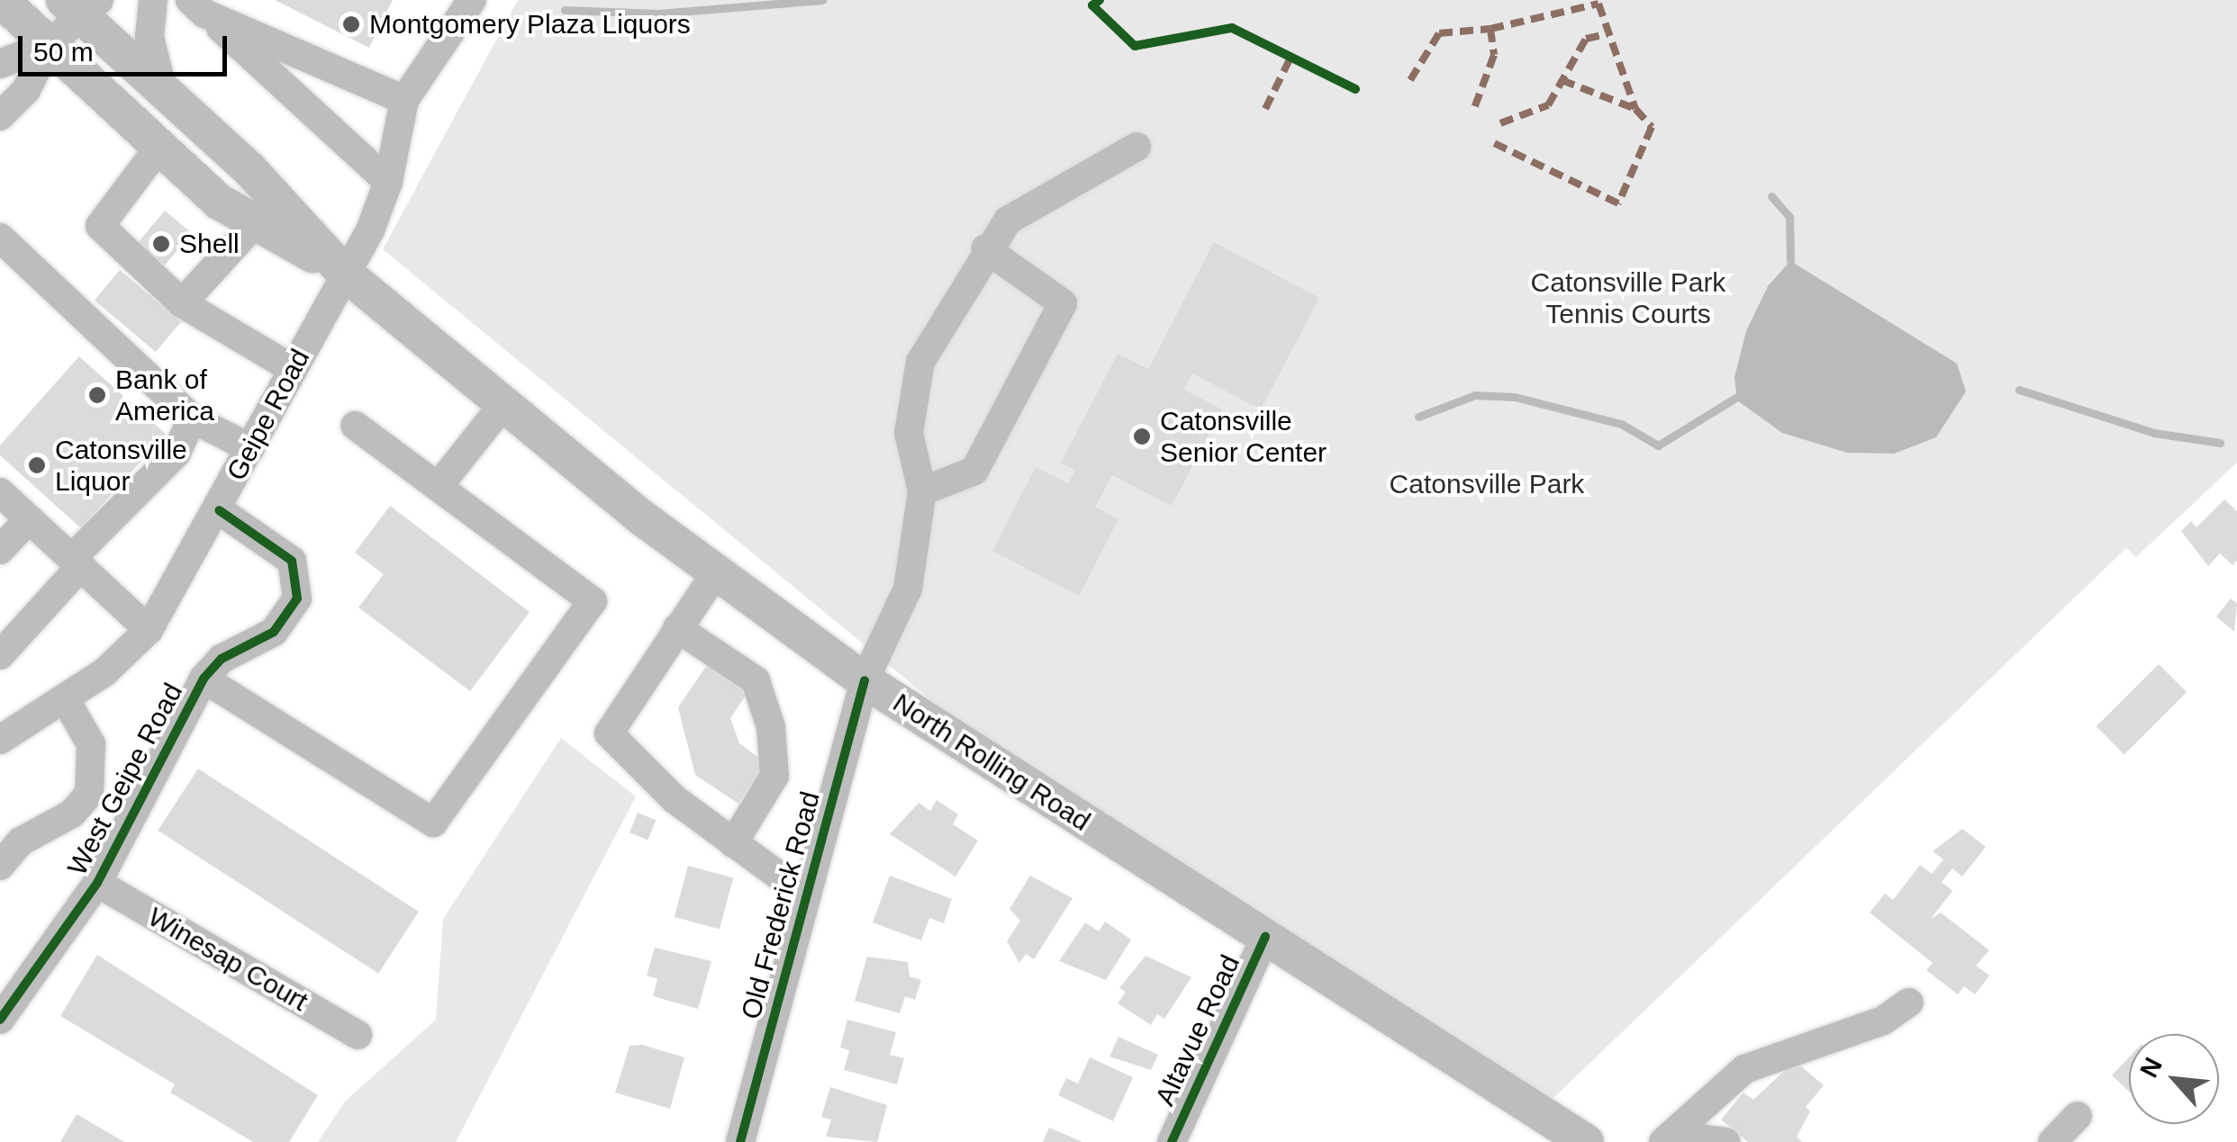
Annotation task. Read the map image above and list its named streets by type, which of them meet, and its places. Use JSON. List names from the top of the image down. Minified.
{"streets":{"main road":["North Rolling Road"],"street":["Geipe Road","West Geipe Road","Old Frederick Road","Winesap Court","Altavue Road"]},"crossings":[["Geipe Road","North Rolling Road"],["Geipe Road","West Geipe Road"],["North Rolling Road","Old Frederick Road"],["North Rolling Road","Altavue Road"],["West Geipe Road","Winesap Court"]],"parks":["Catonsville Park Tennis Courts","Catonsville Park"],"places":["Montgomery Plaza Liquors","Shell","Bank of America","Catonsville Senior Center","Catonsville Liquor"],"scale_bar":"50 m","north":"top left"}
